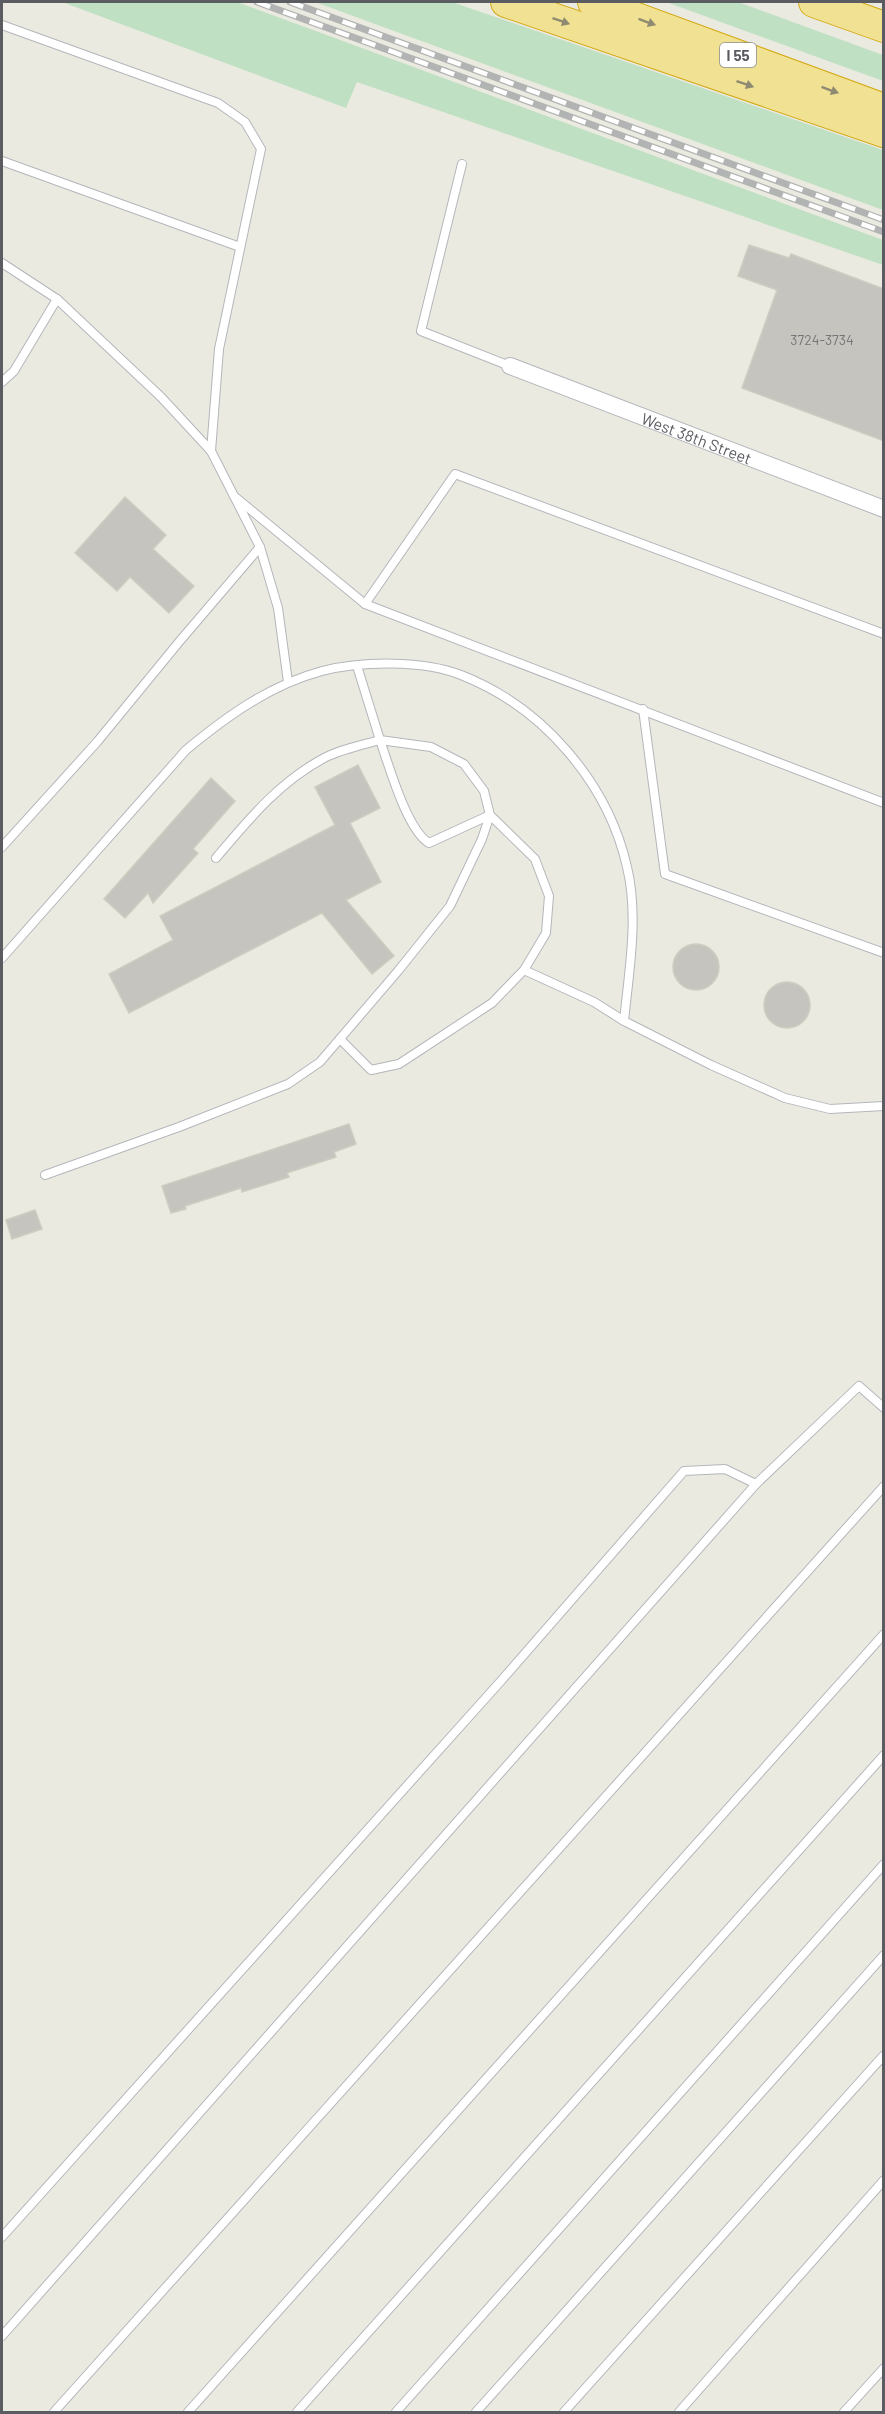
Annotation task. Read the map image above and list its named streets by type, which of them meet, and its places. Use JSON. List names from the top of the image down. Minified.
{"streets":{"highway":["I 55"],"street":["West 38th Street"]},"house_numbers":["3724-3734"]}
